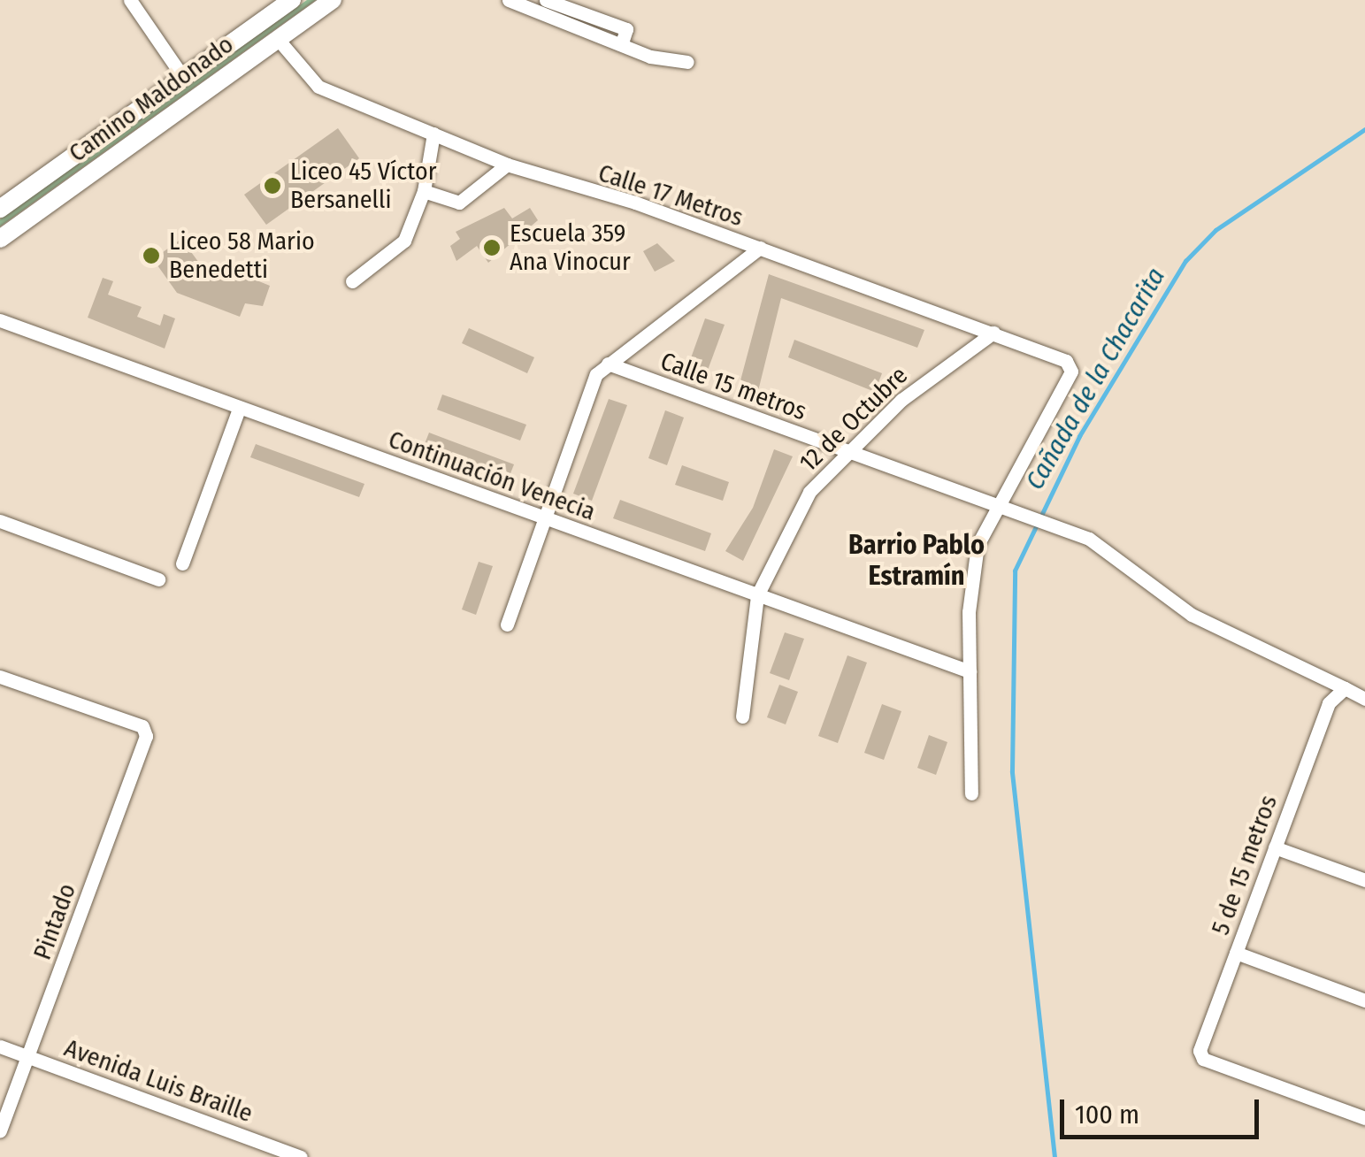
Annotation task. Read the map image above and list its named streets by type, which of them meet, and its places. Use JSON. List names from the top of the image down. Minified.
{"streets":{"main road":["Camino Maldonado"],"street":["Calle 17 Metros","Calle 15 metros","12 de Octubre","Continuación Venecia","5 de 15 metros","Pintado","Avenida Luis Braille"]},"crossings":[["Camino Maldonado","Calle 17 Metros"],["Calle 17 Metros","Calle 15 metros"],["Calle 17 Metros","12 de Octubre"],["Calle 15 metros","12 de Octubre"],["Calle 15 metros","5 de 15 metros"],["12 de Octubre","Continuación Venecia"],["Pintado","Avenida Luis Braille"]],"districts":["Barrio Pablo Estramín"],"water":["Cañada de la Chacarita"],"places":["Liceo 45 Víctor Bersanelli","Escuela 359 Ana Vinocur","Liceo 58 Mario Benedetti"],"scale_bar":"100 m"}
